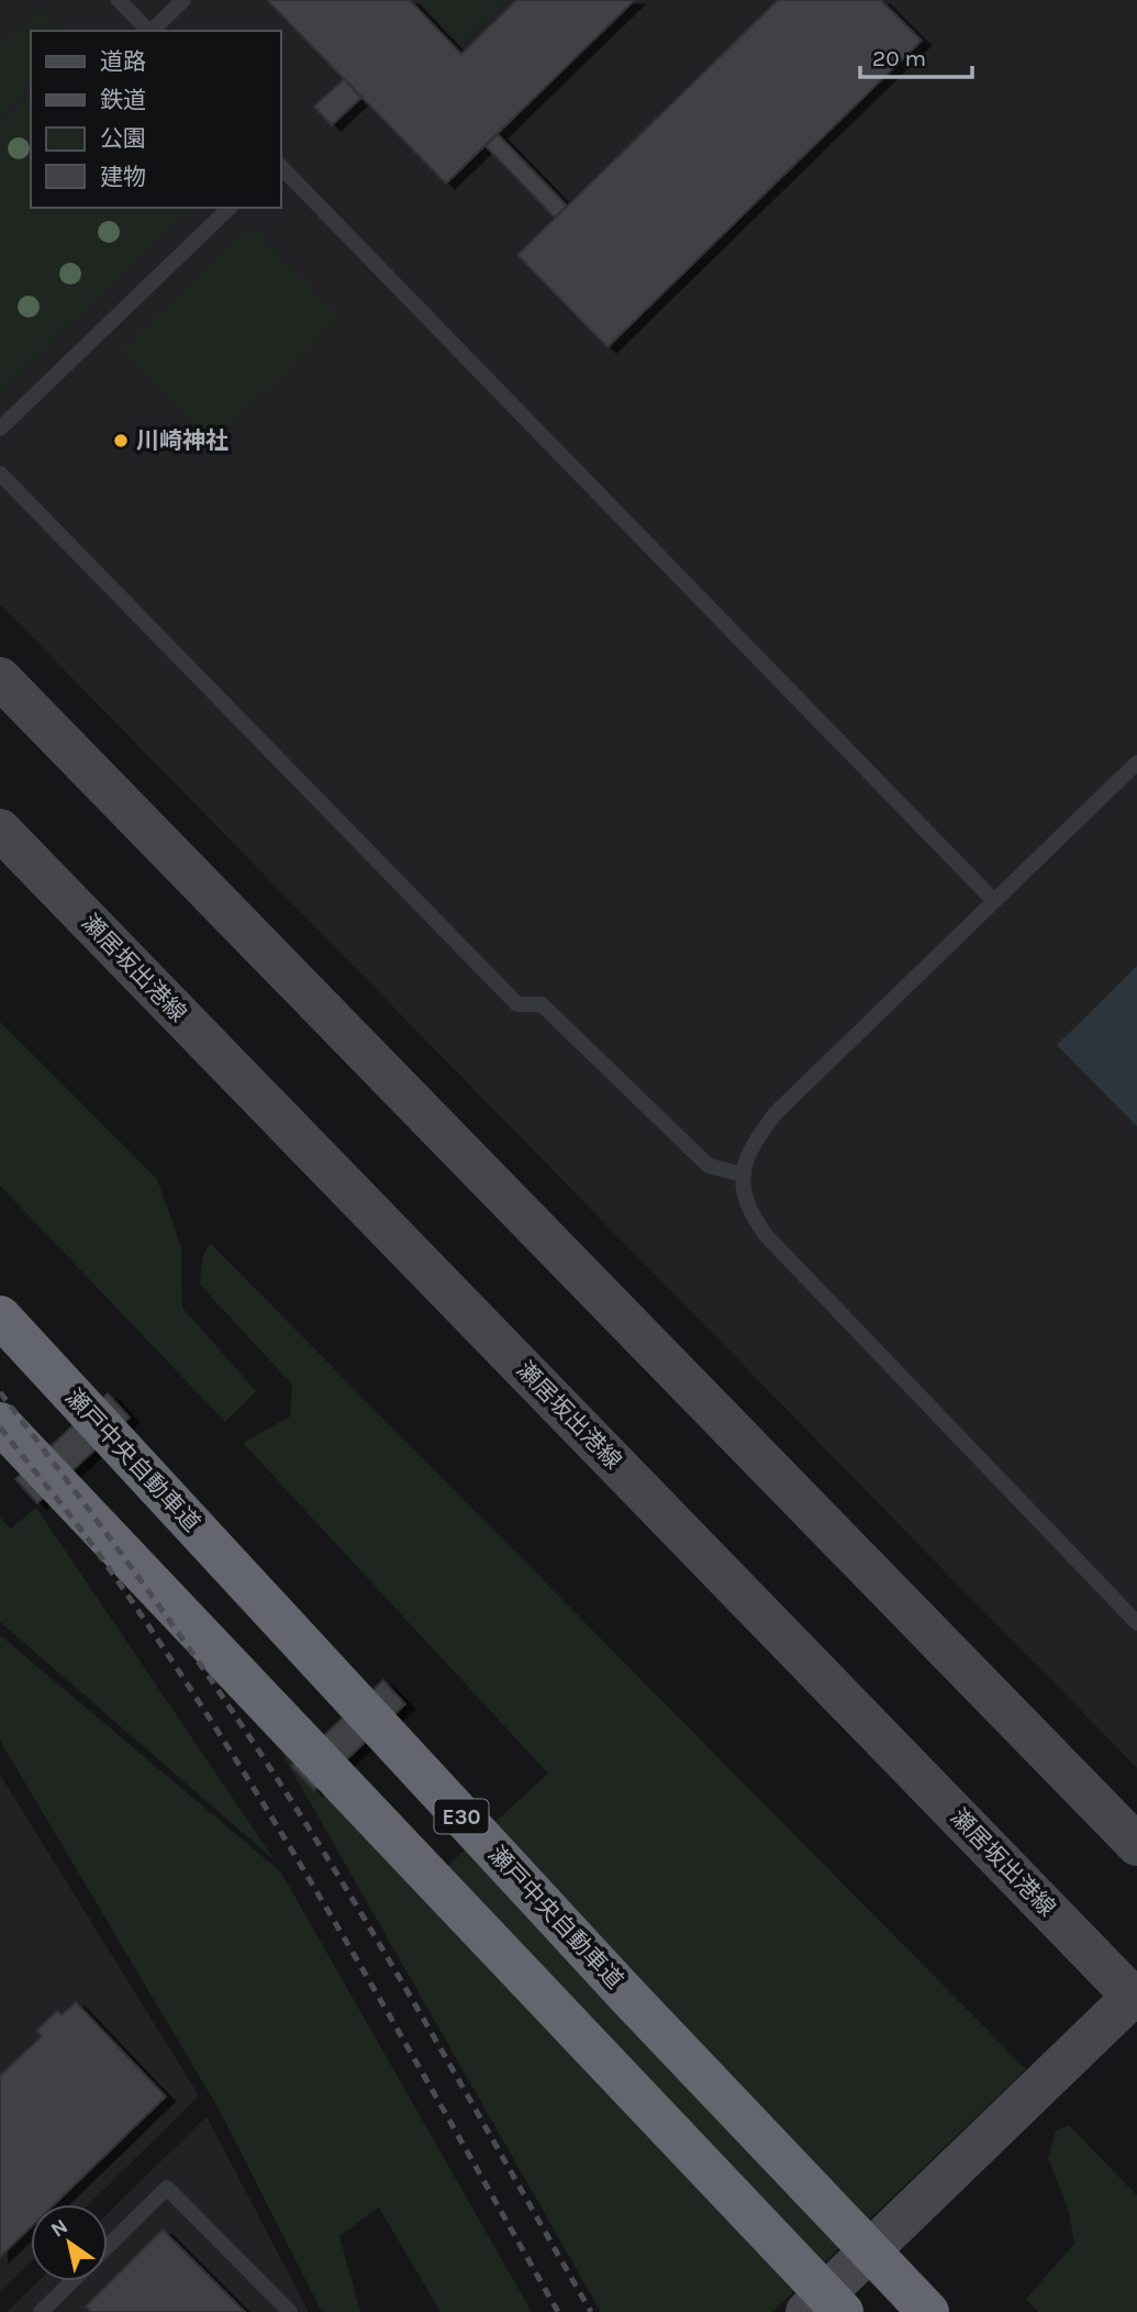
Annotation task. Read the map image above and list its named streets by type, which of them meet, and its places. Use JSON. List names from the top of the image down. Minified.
{"streets":{"highway":["瀬戸中央自動車道","E30"],"main road":["瀬居坂出港線"]},"places":["川崎神社"],"legend":["道路","鉄道","公園","建物"],"scale_bar":"20 m","north":"top left"}
